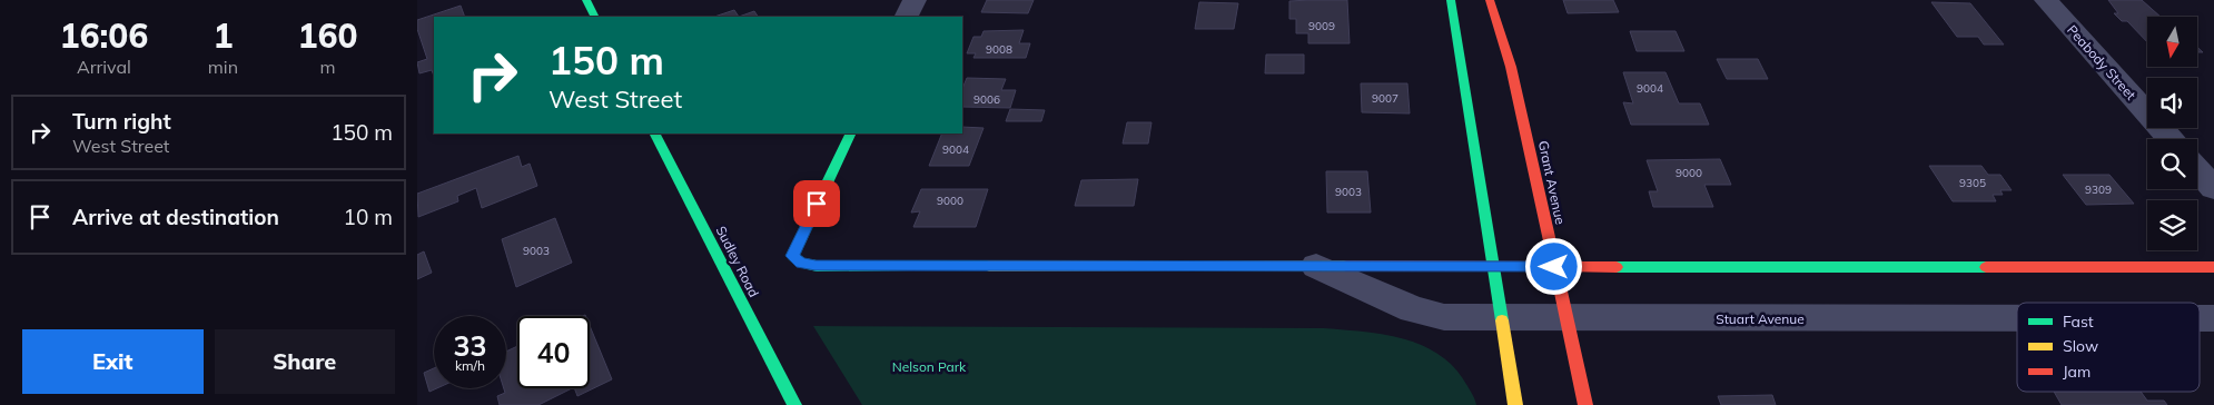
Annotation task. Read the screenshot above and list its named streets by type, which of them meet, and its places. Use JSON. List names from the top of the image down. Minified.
{"streets":{"main road":["Grant Avenue","Sudley Road","Stuart Avenue"],"street":["Peabody Street"]},"crossings":[["Grant Avenue","Stuart Avenue"]],"parks":["Nelson Park"],"house_numbers":["9009","9008","9004","9007","9006","9004","9000","9305","9309","9003","9000","9003"],"legend":["Fast","Slow","Jam"],"north":"bottom","page":{"eta":["16:06","Arrival","1","min","160","m"],"turn":["150 m","West Street"],"list":[{"name":"Turn right","note":"West Street","value":"150 m"},{"name":"Arrive at destination","value":"10 m"}],"speed":"33 km/h","limit":"40","buttons":["Exit","Share"]}}
